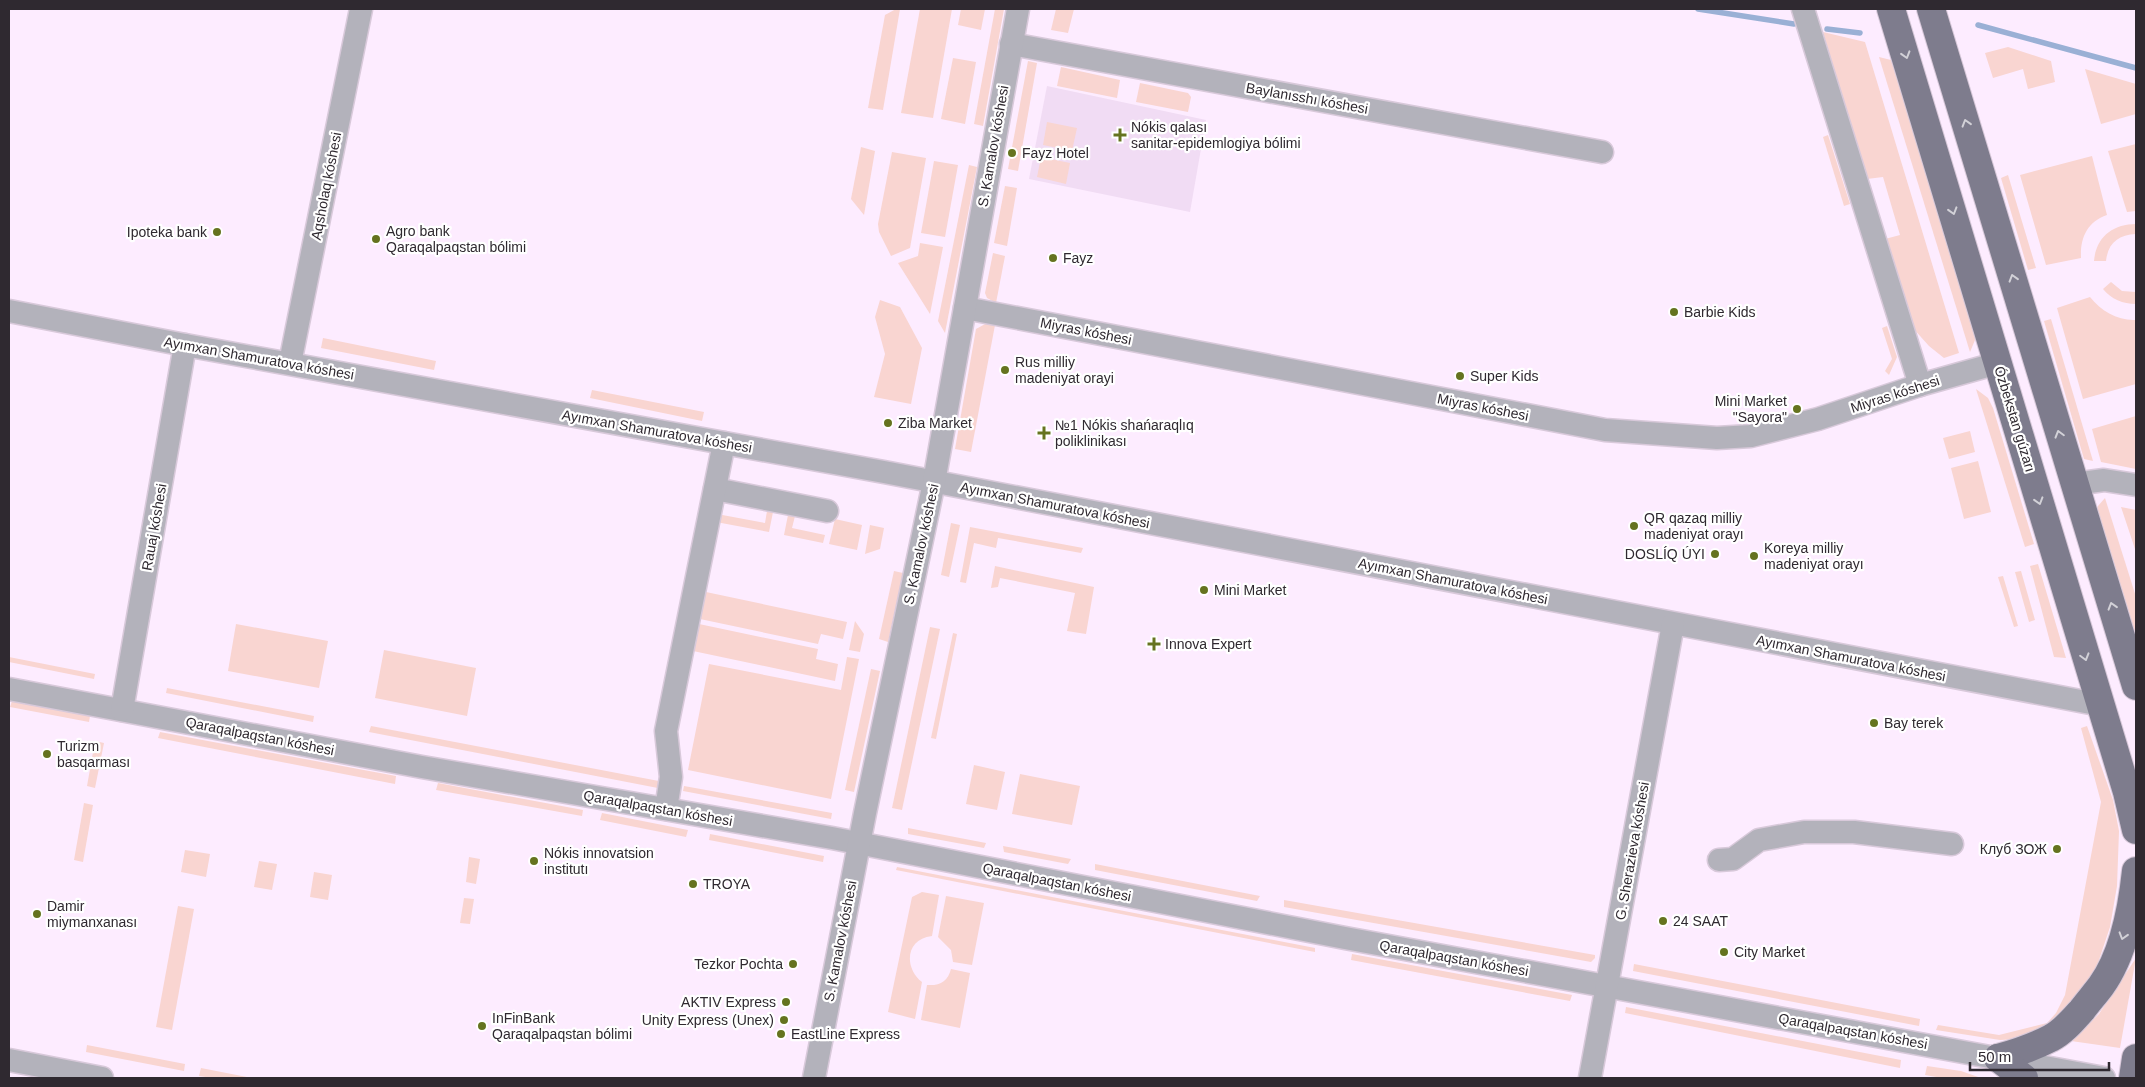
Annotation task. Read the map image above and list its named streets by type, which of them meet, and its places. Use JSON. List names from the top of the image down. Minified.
{"streets":{"main road":["Ózbekstan gúzarı"],"street":["Baylanısshı kóshesi","S. Kamalov kóshesi","Aqsholaq kóshesi","Miyras kóshesi","Ayımxan Shamuratova kóshesi","Rauaj kóshesi","Qaraqalpaqstan kóshesi","G. Sherazieva kóshesi"]},"crossings":[["Baylanısshı kóshesi","S. Kamalov kóshesi"],["S. Kamalov kóshesi","Miyras kóshesi"],["S. Kamalov kóshesi","Ayımxan Shamuratova kóshesi"],["S. Kamalov kóshesi","Qaraqalpaqstan kóshesi"],["Aqsholaq kóshesi","Ayımxan Shamuratova kóshesi"],["Miyras kóshesi","Ózbekstan gúzarı"],["Ayımxan Shamuratova kóshesi","Ózbekstan gúzarı"],["Ayımxan Shamuratova kóshesi","Rauaj kóshesi"],["Ayımxan Shamuratova kóshesi","G. Sherazieva kóshesi"],["Rauaj kóshesi","Qaraqalpaqstan kóshesi"],["Qaraqalpaqstan kóshesi","G. Sherazieva kóshesi"]],"places":{"health":["Nókis qalası sanitar-epidemlogiya bólimi","№1 Nókis shańaraqlıq poliklinikası","Innova Expert"],"other":["Fayz Hotel","Ipoteka bank","Agro bank Qaraqalpaqstan bólimi","Fayz","Barbie Kids","Rus milliy madeniyat orayi","Super Kids","Mini Market \"Sayora\"","Ziba Market","QR qazaq milliy madeniyat orayı","DOSLÍQ ÚYI","Koreya milliy madeniyat orayı","Mini Market","Bay terek","Turizm basqarması","Клуб ЗОЖ","Nókis innovatsion institutı","TROYA","Damir miymanxanası","24 SAAT","City Market","Tezkor Pochta","AKTIV Express","Unity Express (Unex)","InFinBank Qaraqalpaqstan bólimi","EastLine Express"]},"scale_bar":"50 m"}
